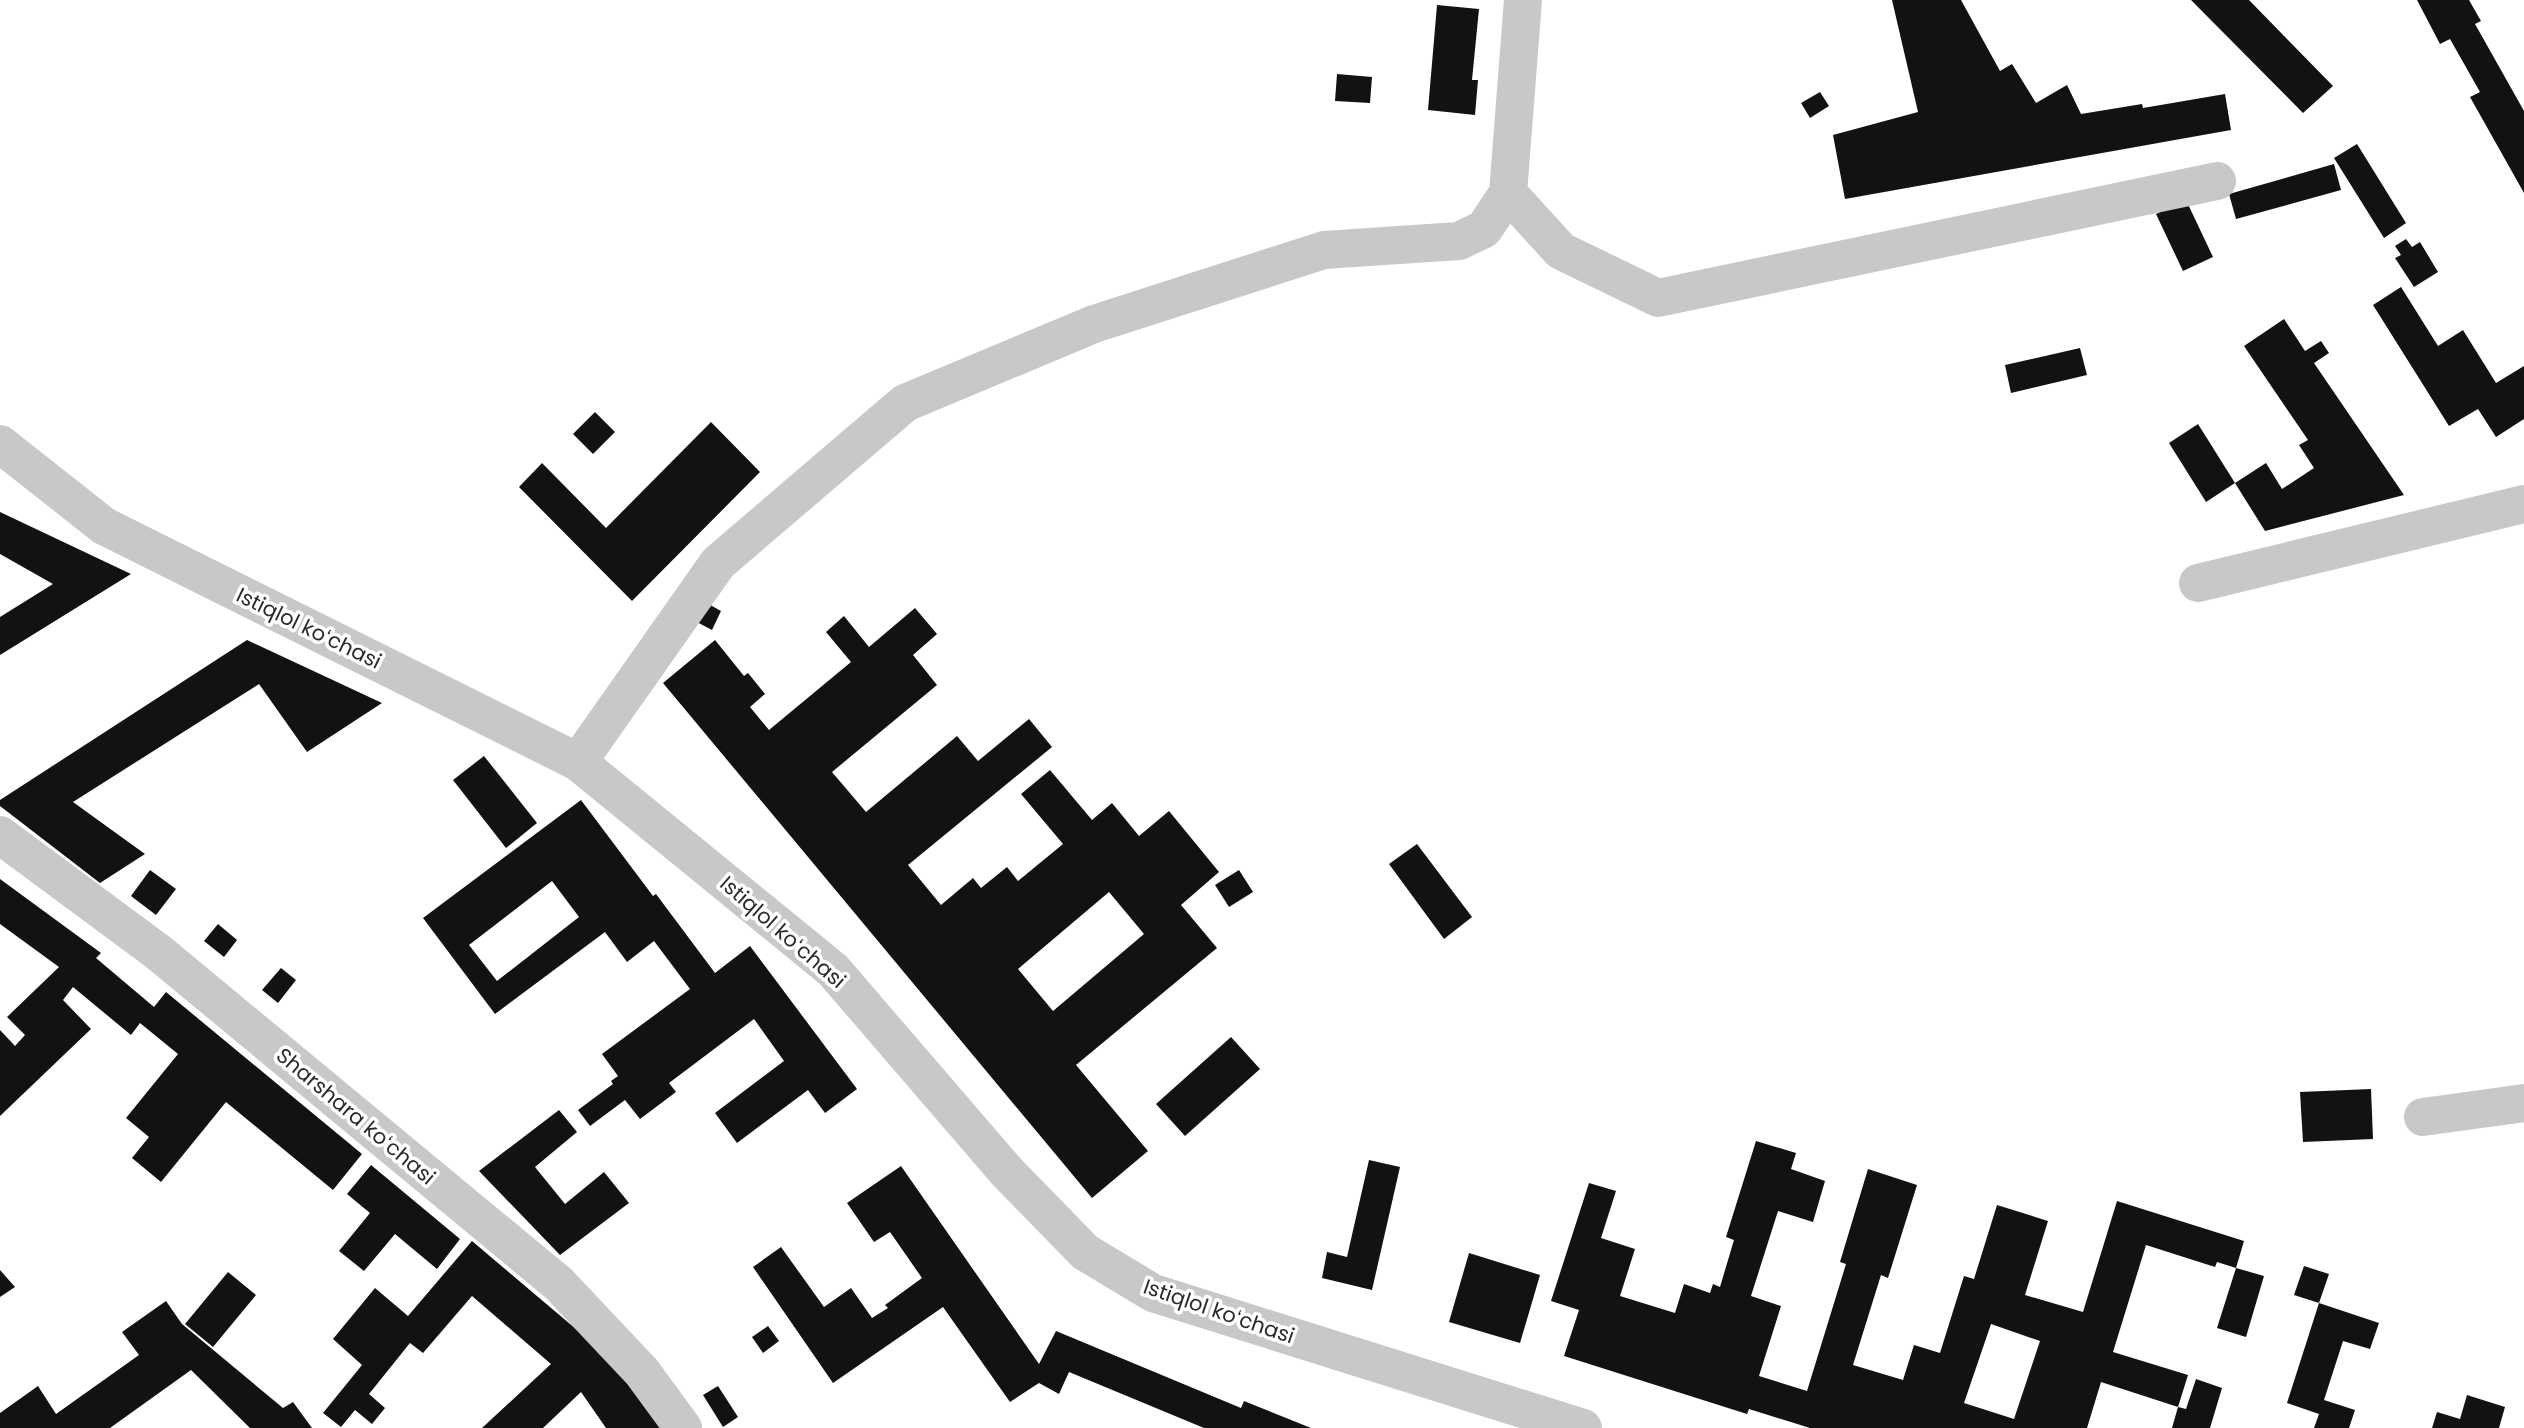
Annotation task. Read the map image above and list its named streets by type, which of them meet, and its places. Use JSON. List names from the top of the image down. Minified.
{"streets":{"street":["Istiqlol koʻchasi","Sharshara koʻchasi"]}}
